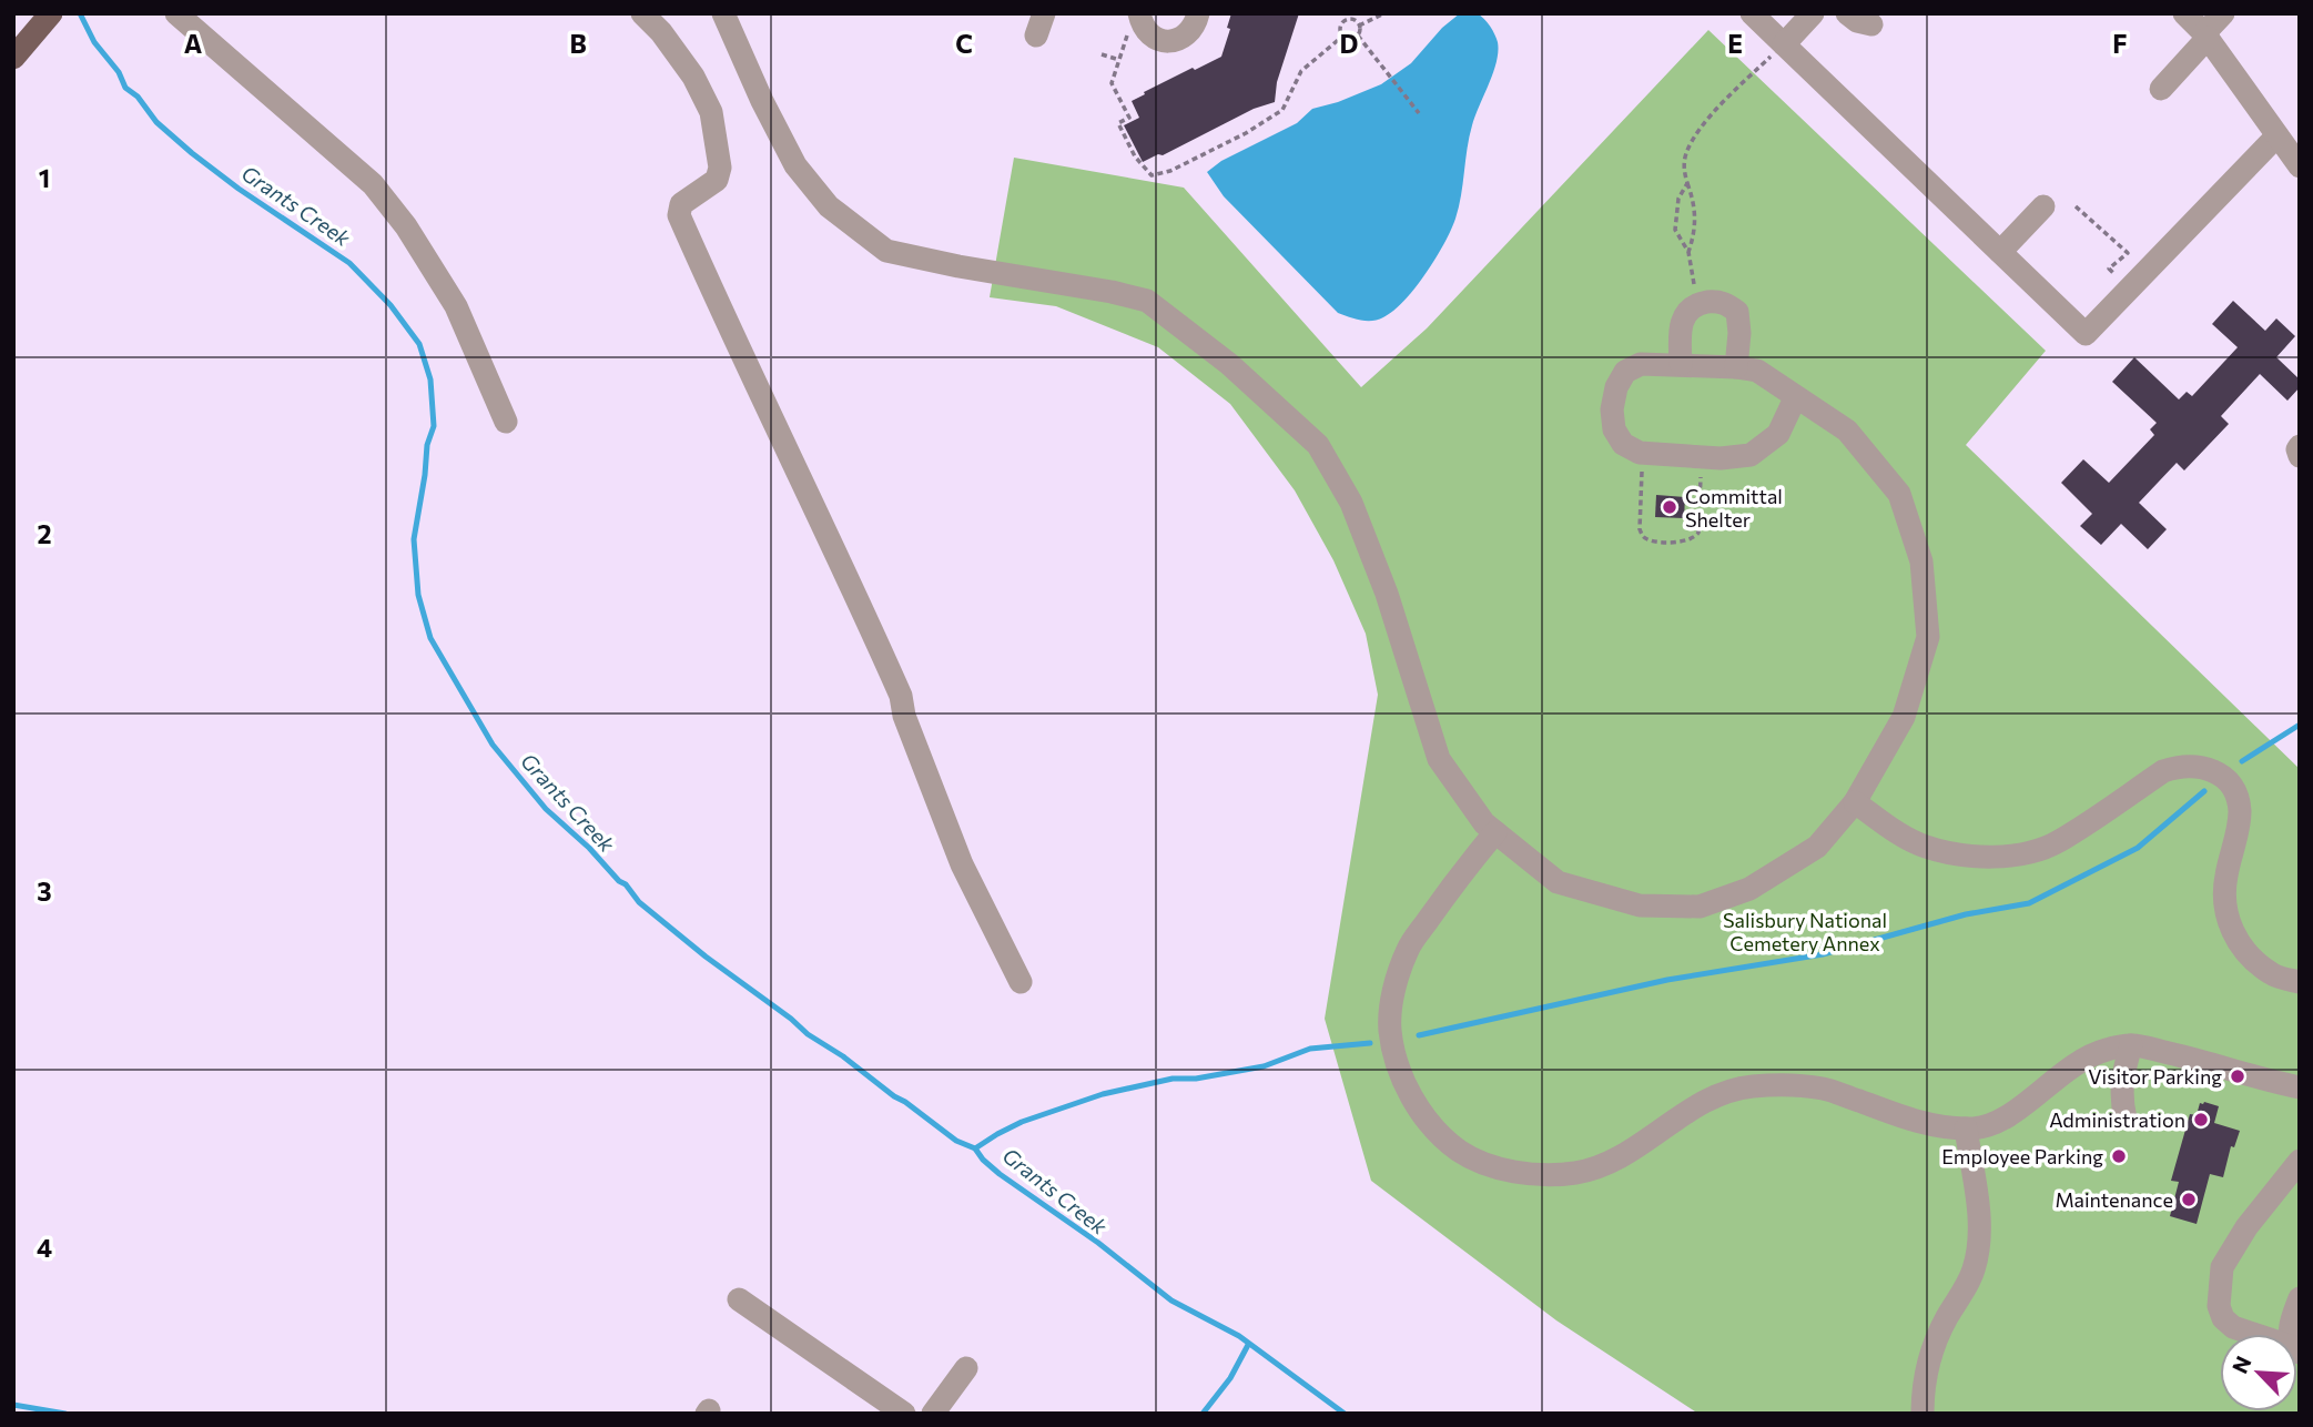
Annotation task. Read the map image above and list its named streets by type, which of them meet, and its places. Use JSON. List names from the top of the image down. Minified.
{"water":["Grants Creek"],"parks":["Salisbury National Cemetery Annex"],"places":["Committal Shelter","Visitor Parking","Administration","Employee Parking","Maintenance"],"north":"top left","grid":{"columns":["A","B","C","D","E","F"],"rows":["1","2","3","4"]}}
